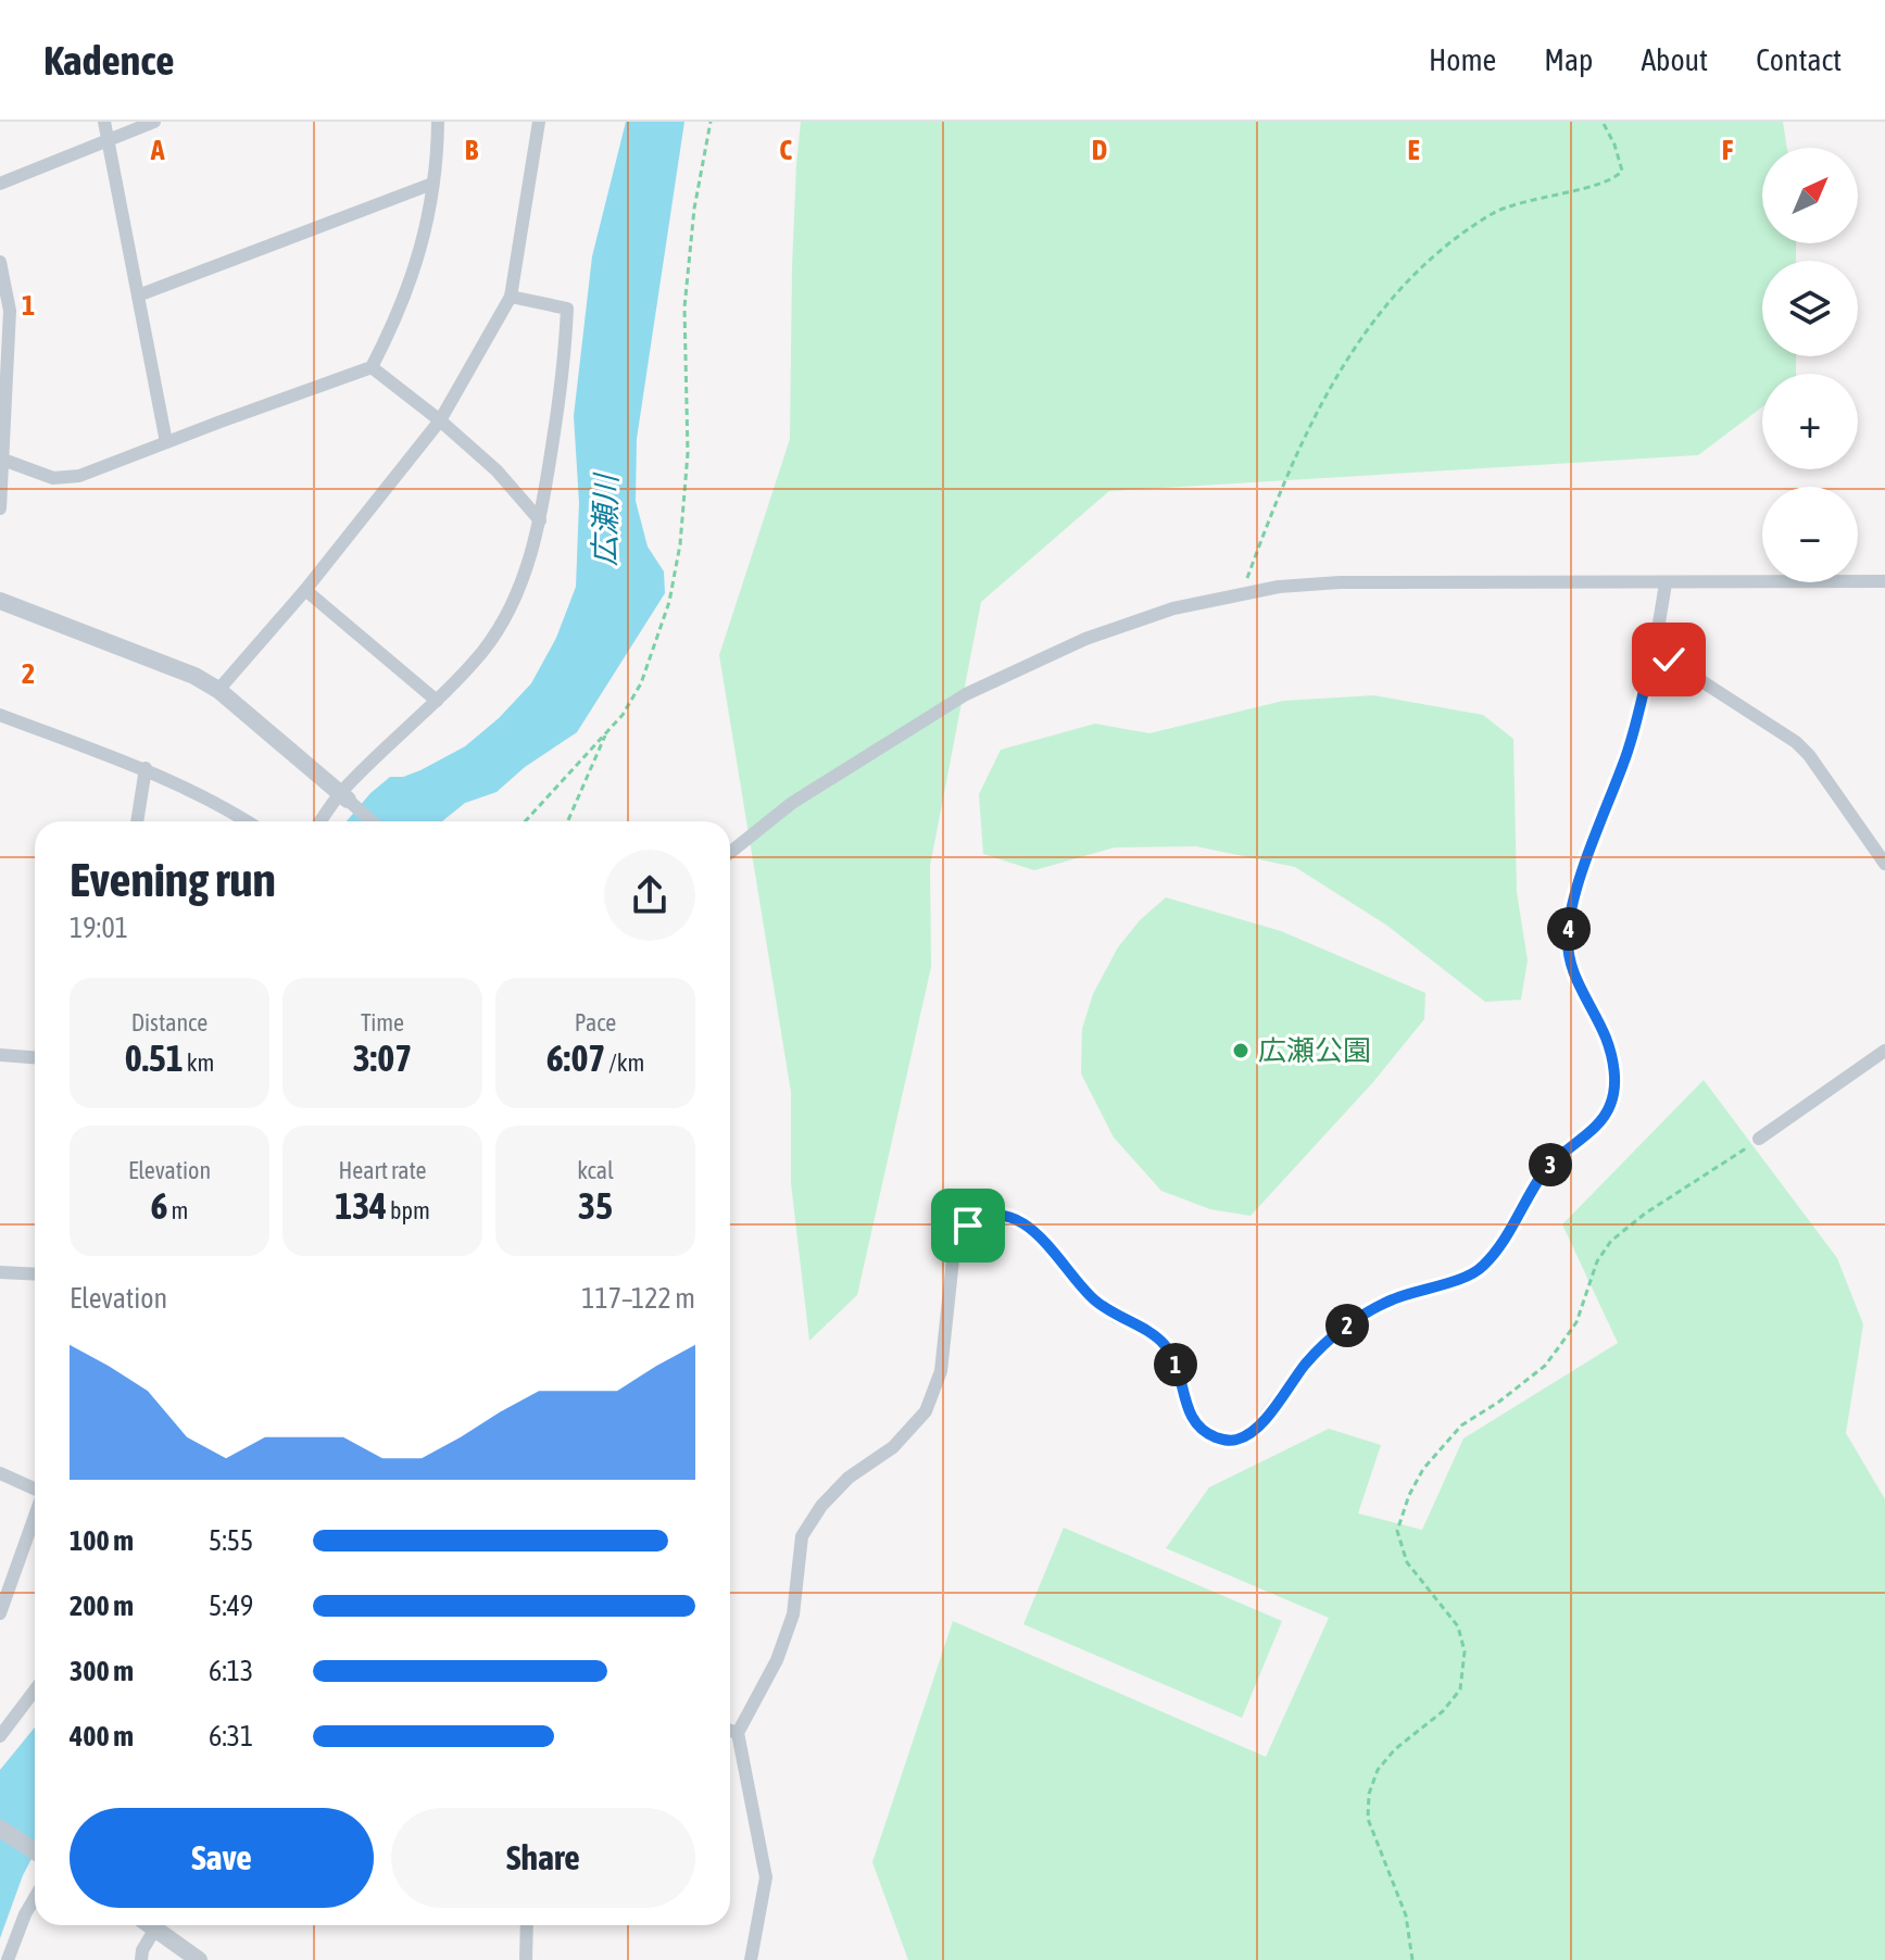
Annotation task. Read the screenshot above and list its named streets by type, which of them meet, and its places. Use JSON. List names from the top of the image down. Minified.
{"water":["広瀬川"],"places":["広瀬公園"],"north":"top right","page":{"header":"Kadence","nav":["Home","Map","About","Contact"],"map_buttons":["+","−"],"heading":["Evening run","19:01"],"pins":["4","3","2","1"],"stats":[["Distance","0.51 km"],["Time","3:07"],["Pace","6:07 /km"],["Elevation","6 m"],["Heart rate","134 bpm"],["kcal","35"]],"chart":["Elevation","117–122 m"],"list":[{"name":"100 m","note":"5:55"},{"name":"200 m","note":"5:49"},{"name":"300 m","note":"6:13"},{"name":"400 m","note":"6:31"}],"buttons":["Save","Share"]},"grid":{"columns":["A","B","C","D","E","F"],"rows":["1","2"]}}
